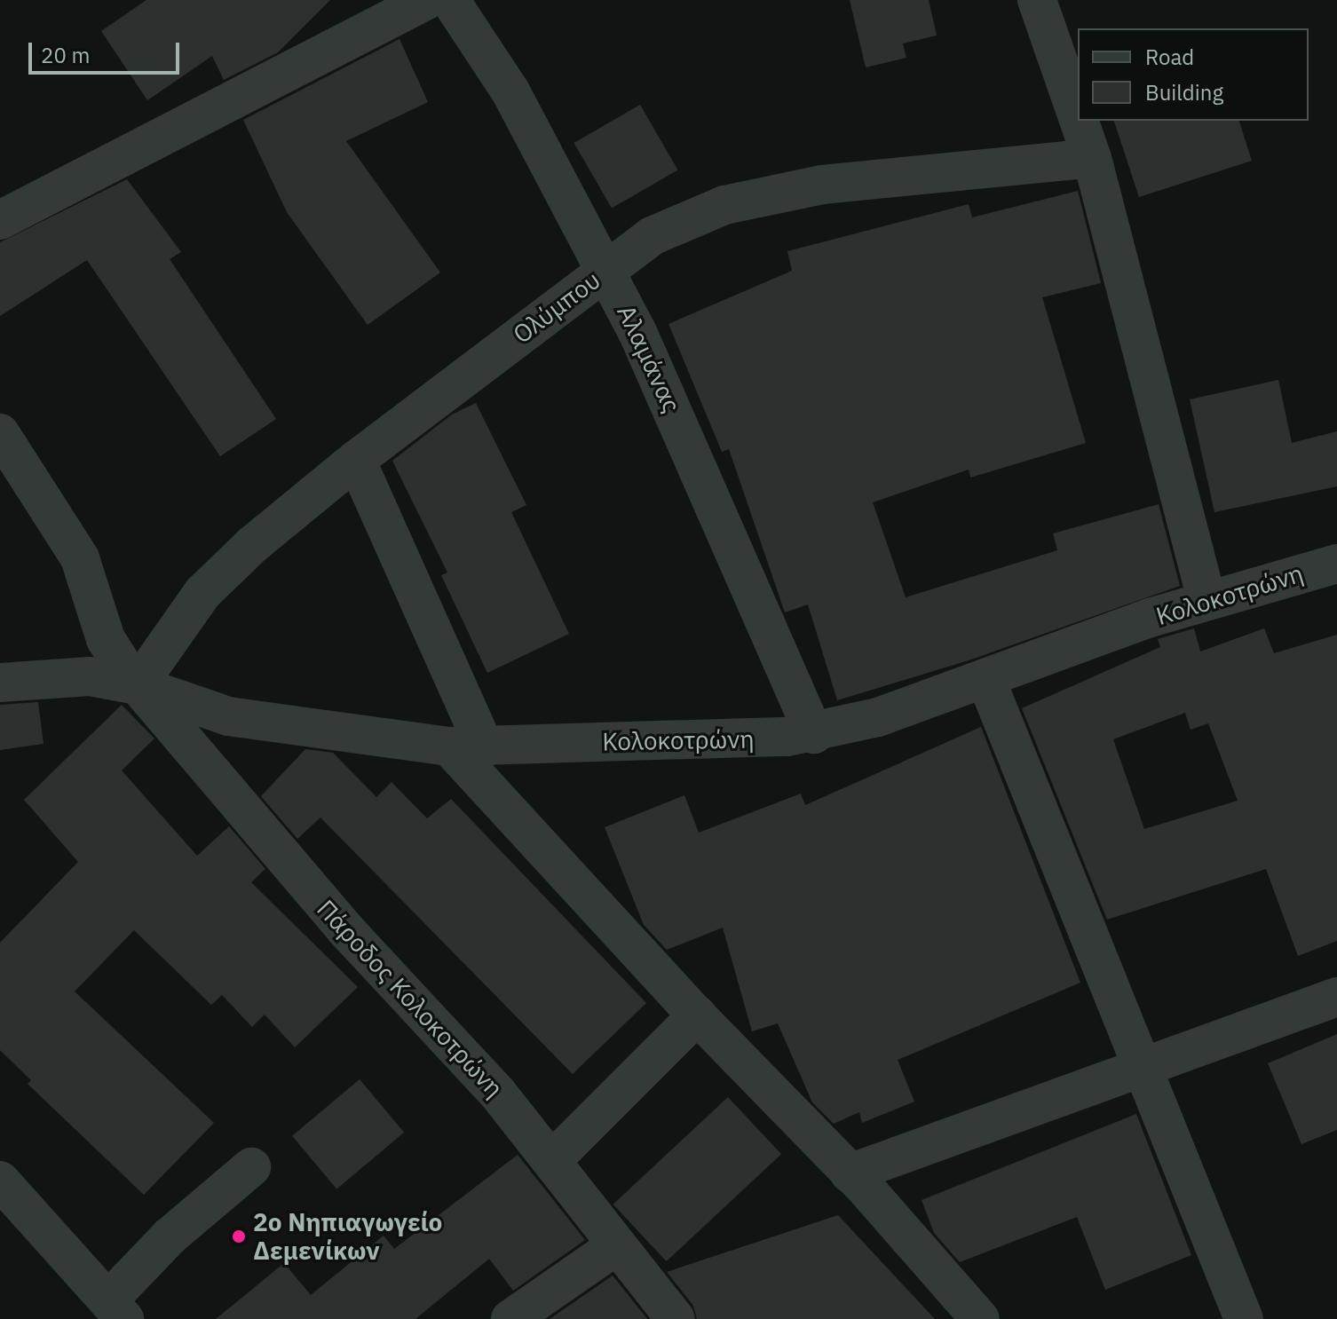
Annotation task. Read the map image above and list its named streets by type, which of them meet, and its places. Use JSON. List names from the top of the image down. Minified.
{"streets":{"street":["Ολύμπου","Αλαμάνας","Κολοκοτρώνη","Πάροδος Κολοκοτρώνη"]},"crossings":[["Ολύμπου","Αλαμάνας"],["Ολύμπου","Κολοκοτρώνη"],["Ολύμπου","Πάροδος Κολοκοτρώνη"],["Αλαμάνας","Κολοκοτρώνη"],["Κολοκοτρώνη","Πάροδος Κολοκοτρώνη"]],"places":["2ο Νηπιαγωγείο Δεμενίκων"],"legend":["Road","Building"],"scale_bar":"20 m"}
